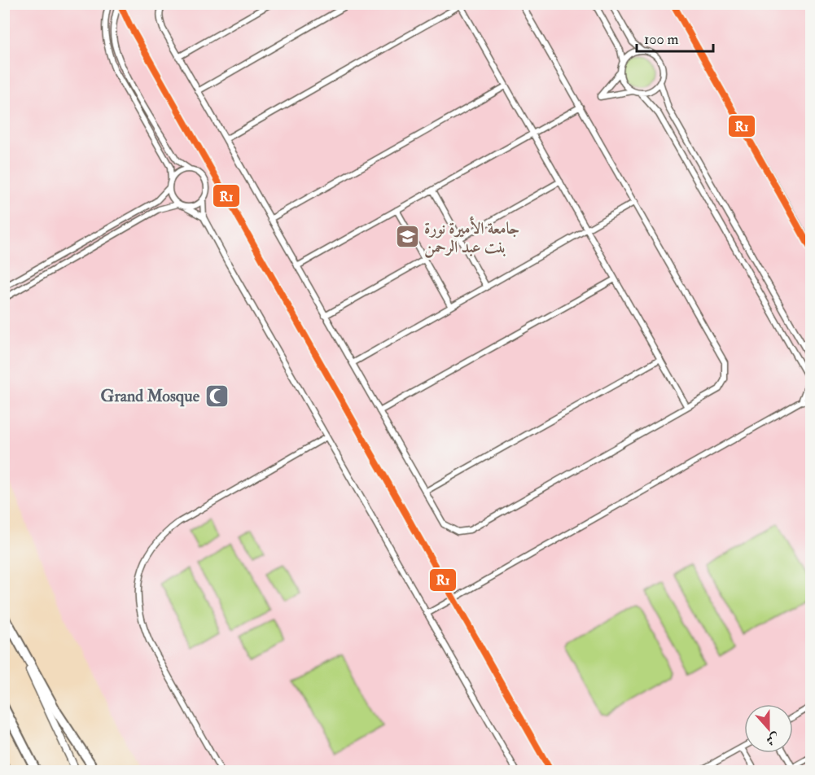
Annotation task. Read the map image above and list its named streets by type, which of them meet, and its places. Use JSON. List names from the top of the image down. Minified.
{"places":{"school or university":["جامعة الأميرة نورة بنت عبد الرحمن"],"mosque":["Grand Mosque"]},"lines":["transit line R1"],"scale_bar":"100 m","north":"bottom"}
